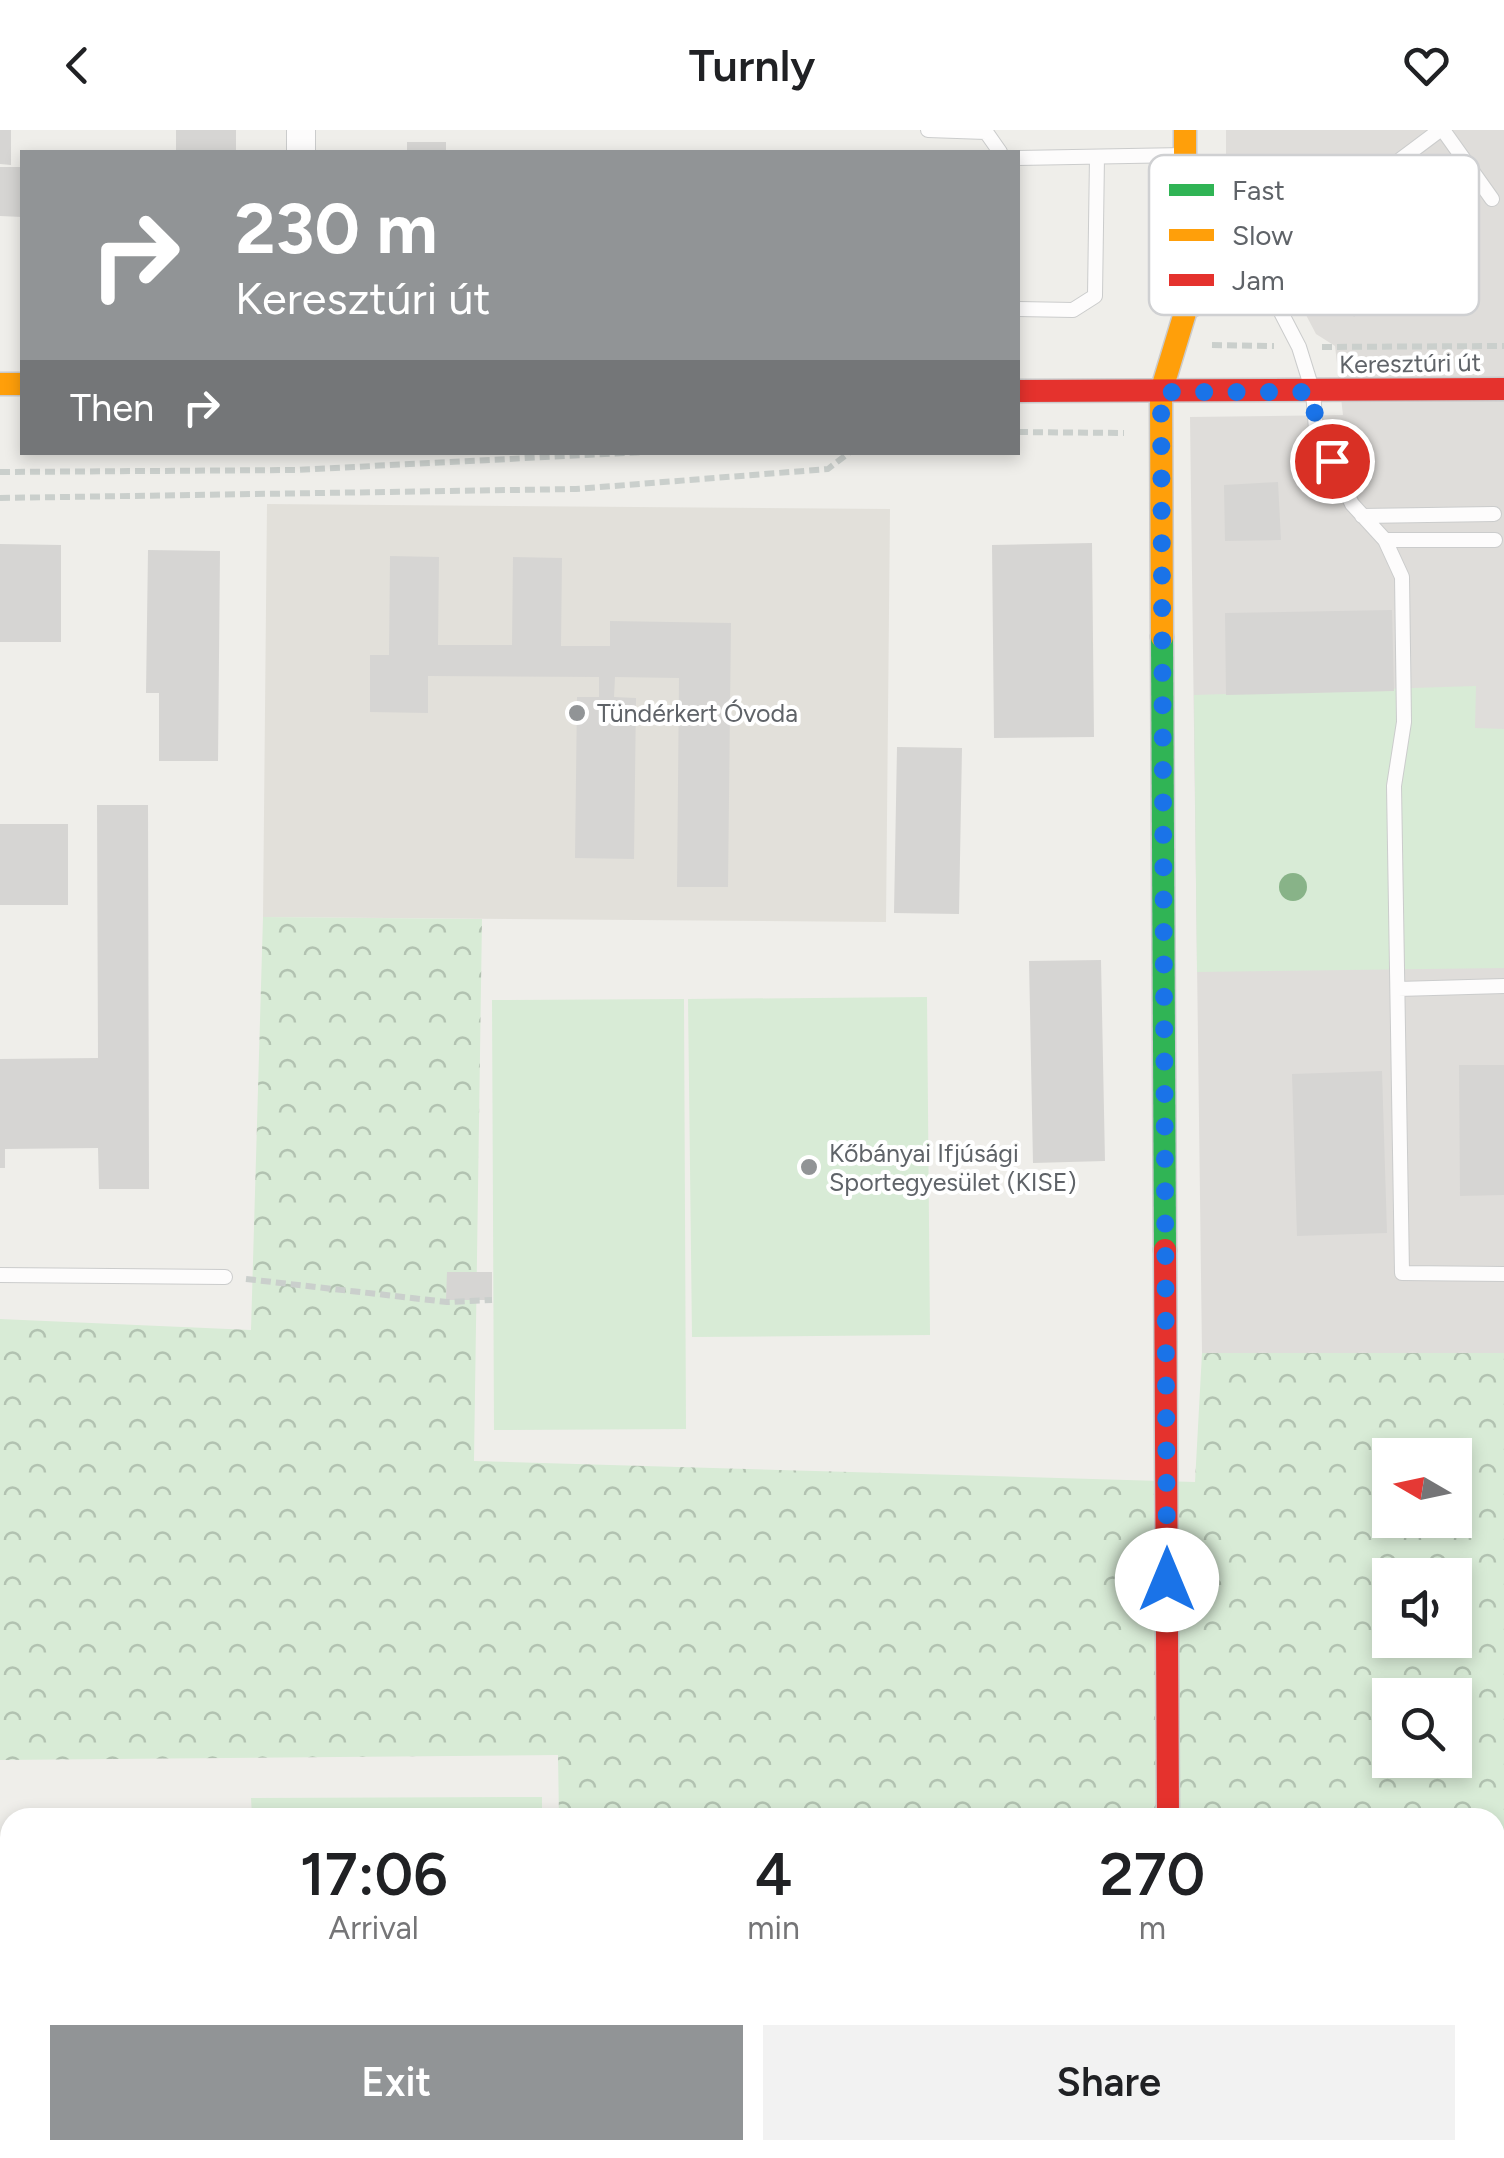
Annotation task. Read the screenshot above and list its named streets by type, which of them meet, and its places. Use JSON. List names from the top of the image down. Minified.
{"streets":{"street":["Keresztúri út"]},"places":["Tündérkert Óvoda","Kőbányai Ifjúsági Sportegyesület (KISE)"],"legend":["Fast","Slow","Jam"],"north":"left","page":{"header":"Turnly","turn":["230 m","Keresztúri út"],"then":"Then","eta":["17:06","Arrival","4","min","270","m"],"buttons":["Exit","Share"]}}
